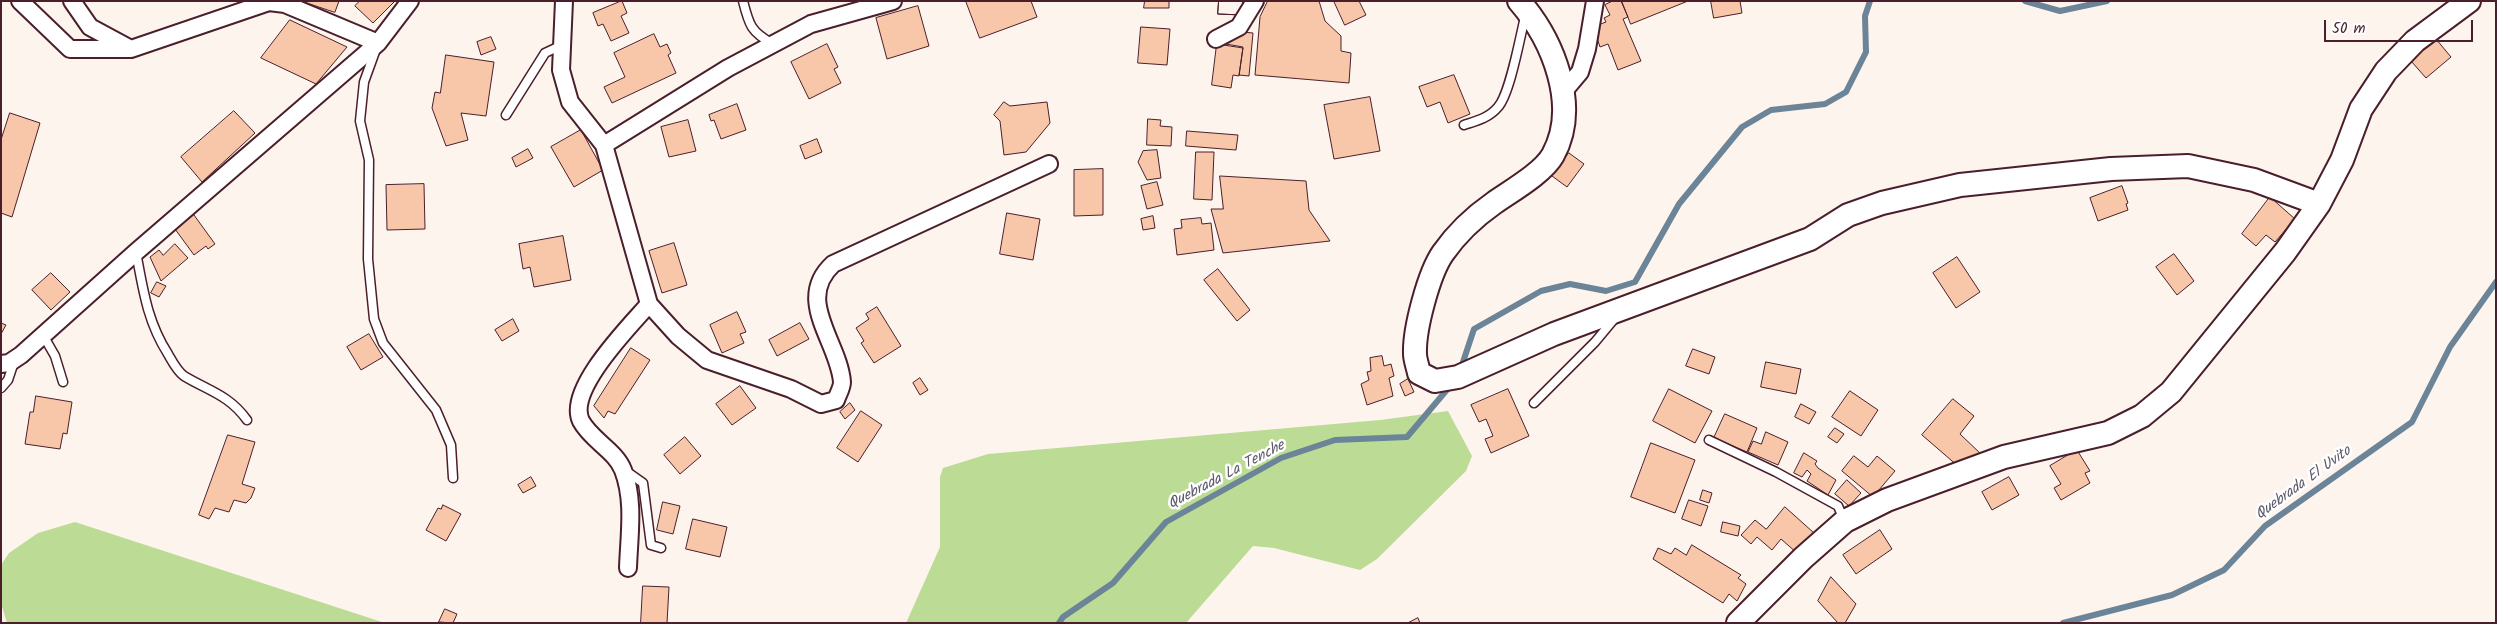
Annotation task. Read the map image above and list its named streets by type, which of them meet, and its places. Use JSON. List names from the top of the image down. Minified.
{"water":["Quebrada La Tenche","Quebrada El Uvito"],"scale_bar":"50 m"}
